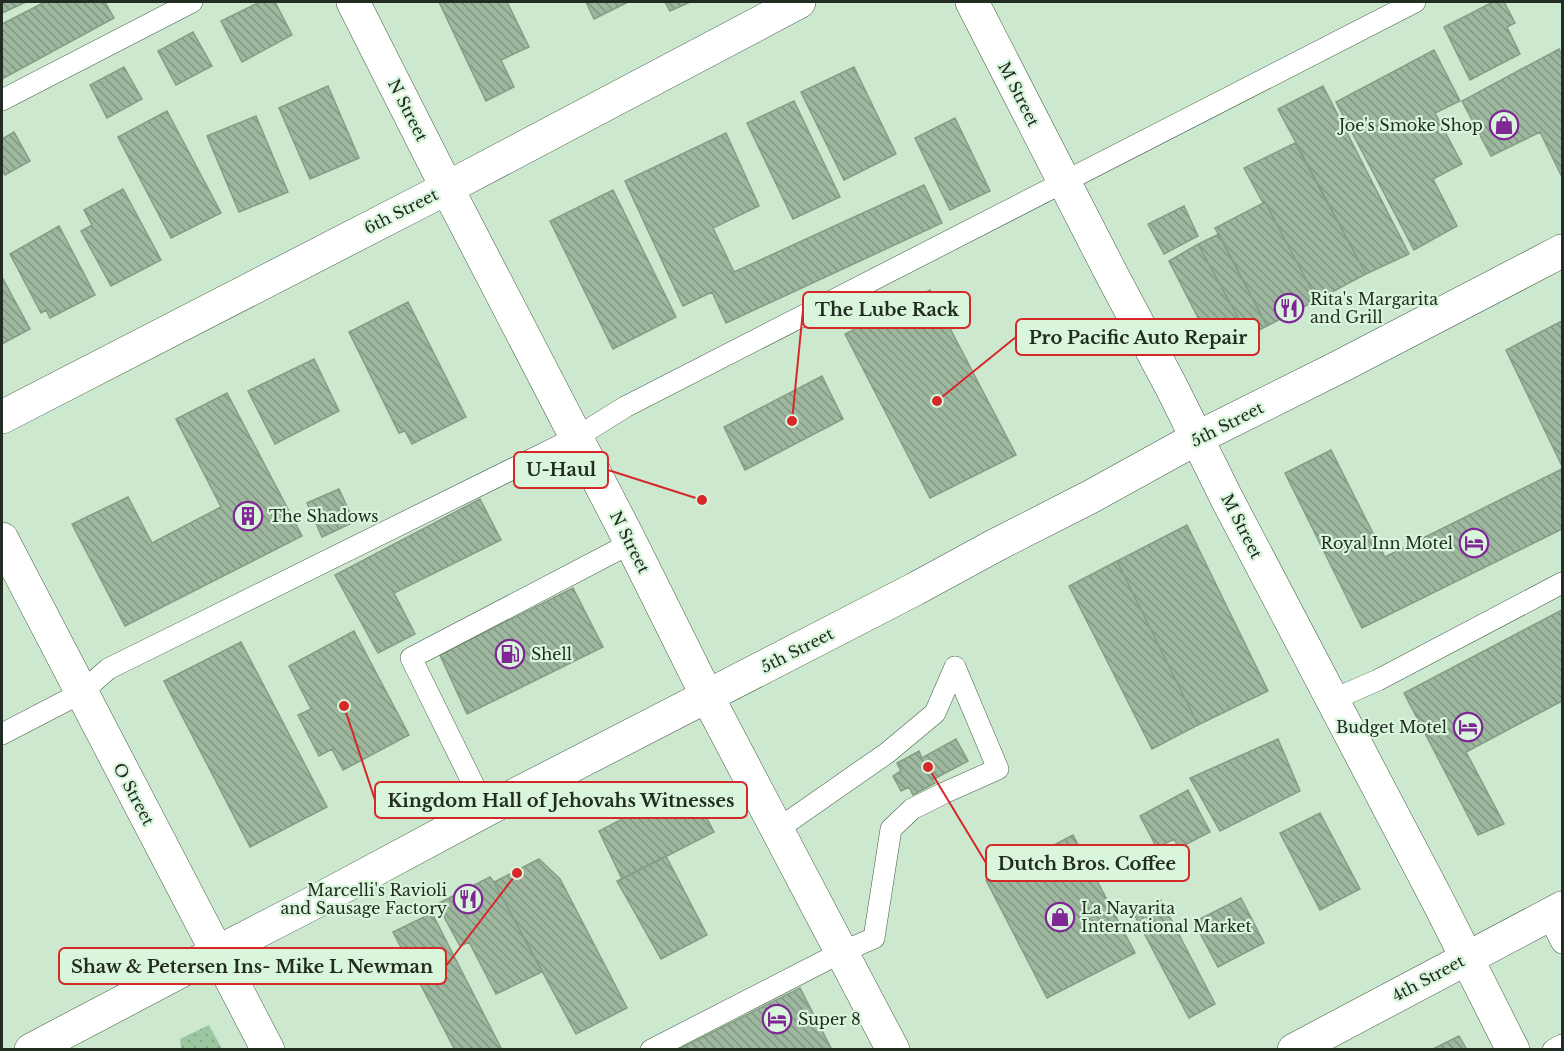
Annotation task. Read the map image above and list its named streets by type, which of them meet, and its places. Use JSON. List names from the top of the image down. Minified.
{"streets":{"main road":["M Street","N Street","6th Street","5th Street","O Street","4th Street"]},"crossings":[["M Street","5th Street"],["M Street","4th Street"],["N Street","6th Street"],["N Street","5th Street"],["5th Street","O Street"]],"places":{"shop":["Joe's Smoke Shop","La Nayarita International Market"],"restaurant":["Rita's Margarita and Grill","Marcelli's Ravioli and Sausage Factory"],"other":["Pro Pacific Auto Repair","The Lube Rack","U-Haul","Kingdom Hall of Jehovahs Witnesses","Dutch Bros. Coffee","Shaw & Petersen Ins- Mike L Newman"],"building":["The Shadows"],"hotel":["Royal Inn Motel","Budget Motel","Super 8"],"fuel station":["Shell"]}}
